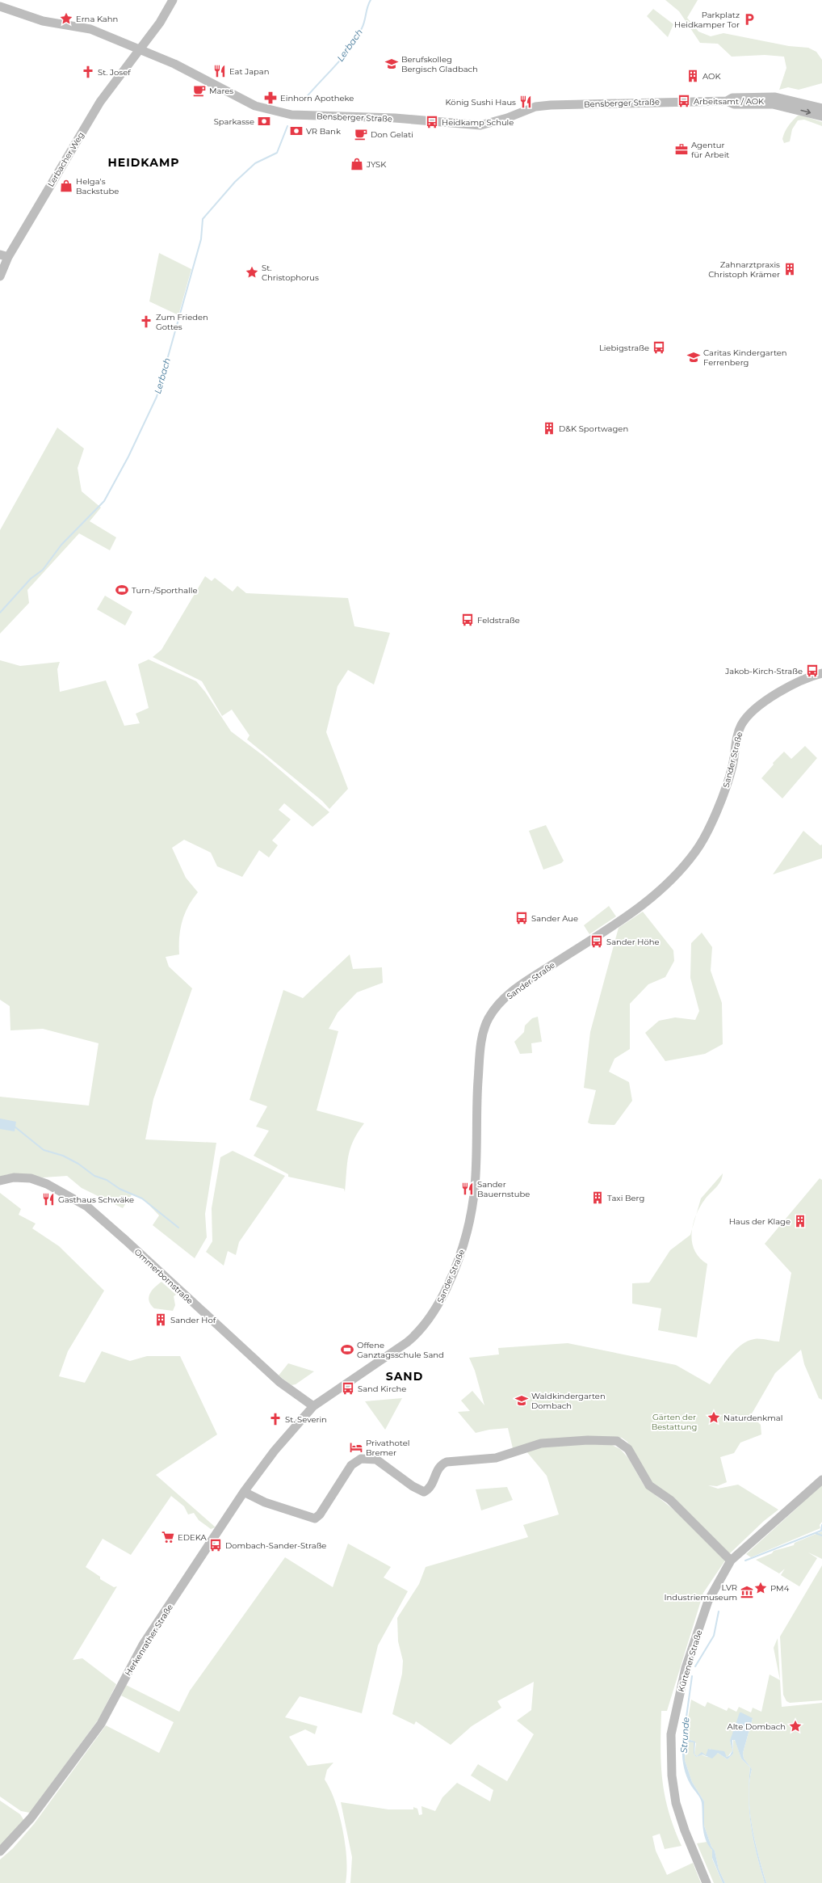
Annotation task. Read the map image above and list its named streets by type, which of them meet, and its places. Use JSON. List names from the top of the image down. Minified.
{"streets":{"main road":["Bensberger Straße","Lerbacher Weg","Sander Straße","Ommerbornstraße","Herkenrather Straße","Kürtener Straße"]},"crossings":[["Bensberger Straße","Lerbacher Weg"],["Sander Straße","Ommerbornstraße"],["Sander Straße","Herkenrather Straße"]],"districts":["HEIDKAMP","SAND"],"water":["Lerbach","Strunde"],"parks":["Gärten der Bestattung"],"places":{"place":["Erna Kahn","St. Christophorus","Naturdenkmal","PM4","Alte Dombach"],"parking":["Parkplatz Heidkamper Tor"],"school or university":["Berufskolleg Bergisch Gladbach","Caritas Kindergarten Ferrenberg","Waldkindergarten Dombach"],"restaurant":["Eat Japan","König Sushi Haus","Sander Bauernstube","Gasthaus Schwäke"],"church":["St. Josef","Zum Frieden Gottes","St. Severin"],"building":["AOK","Zahnarztpraxis Christoph Krämer","D&K Sportwagen","Taxi Berg","Haus der Klage","Sander Hof"],"cafe":["Mares","Don Gelati"],"pharmacy":["Einhorn Apotheke"],"bus stop":["Arbeitsamt / AOK","Heidkamp Schule","Liebigstraße","Feldstraße","Jakob-Kirch-Straße","Sander Aue","Sander Höhe","Sand Kirche","Dombach-Sander-Straße"],"bank":["Sparkasse","VR Bank"],"office":["Agentur für Arbeit"],"shop":["JYSK","Helga's Backstube"],"sports":["Turn-/Sporthalle","Offene Ganztagsschule Sand"],"hotel":["Privathotel Bremer"],"supermarket":["EDEKA"],"museum":["LVR Industriemuseum"]}}
